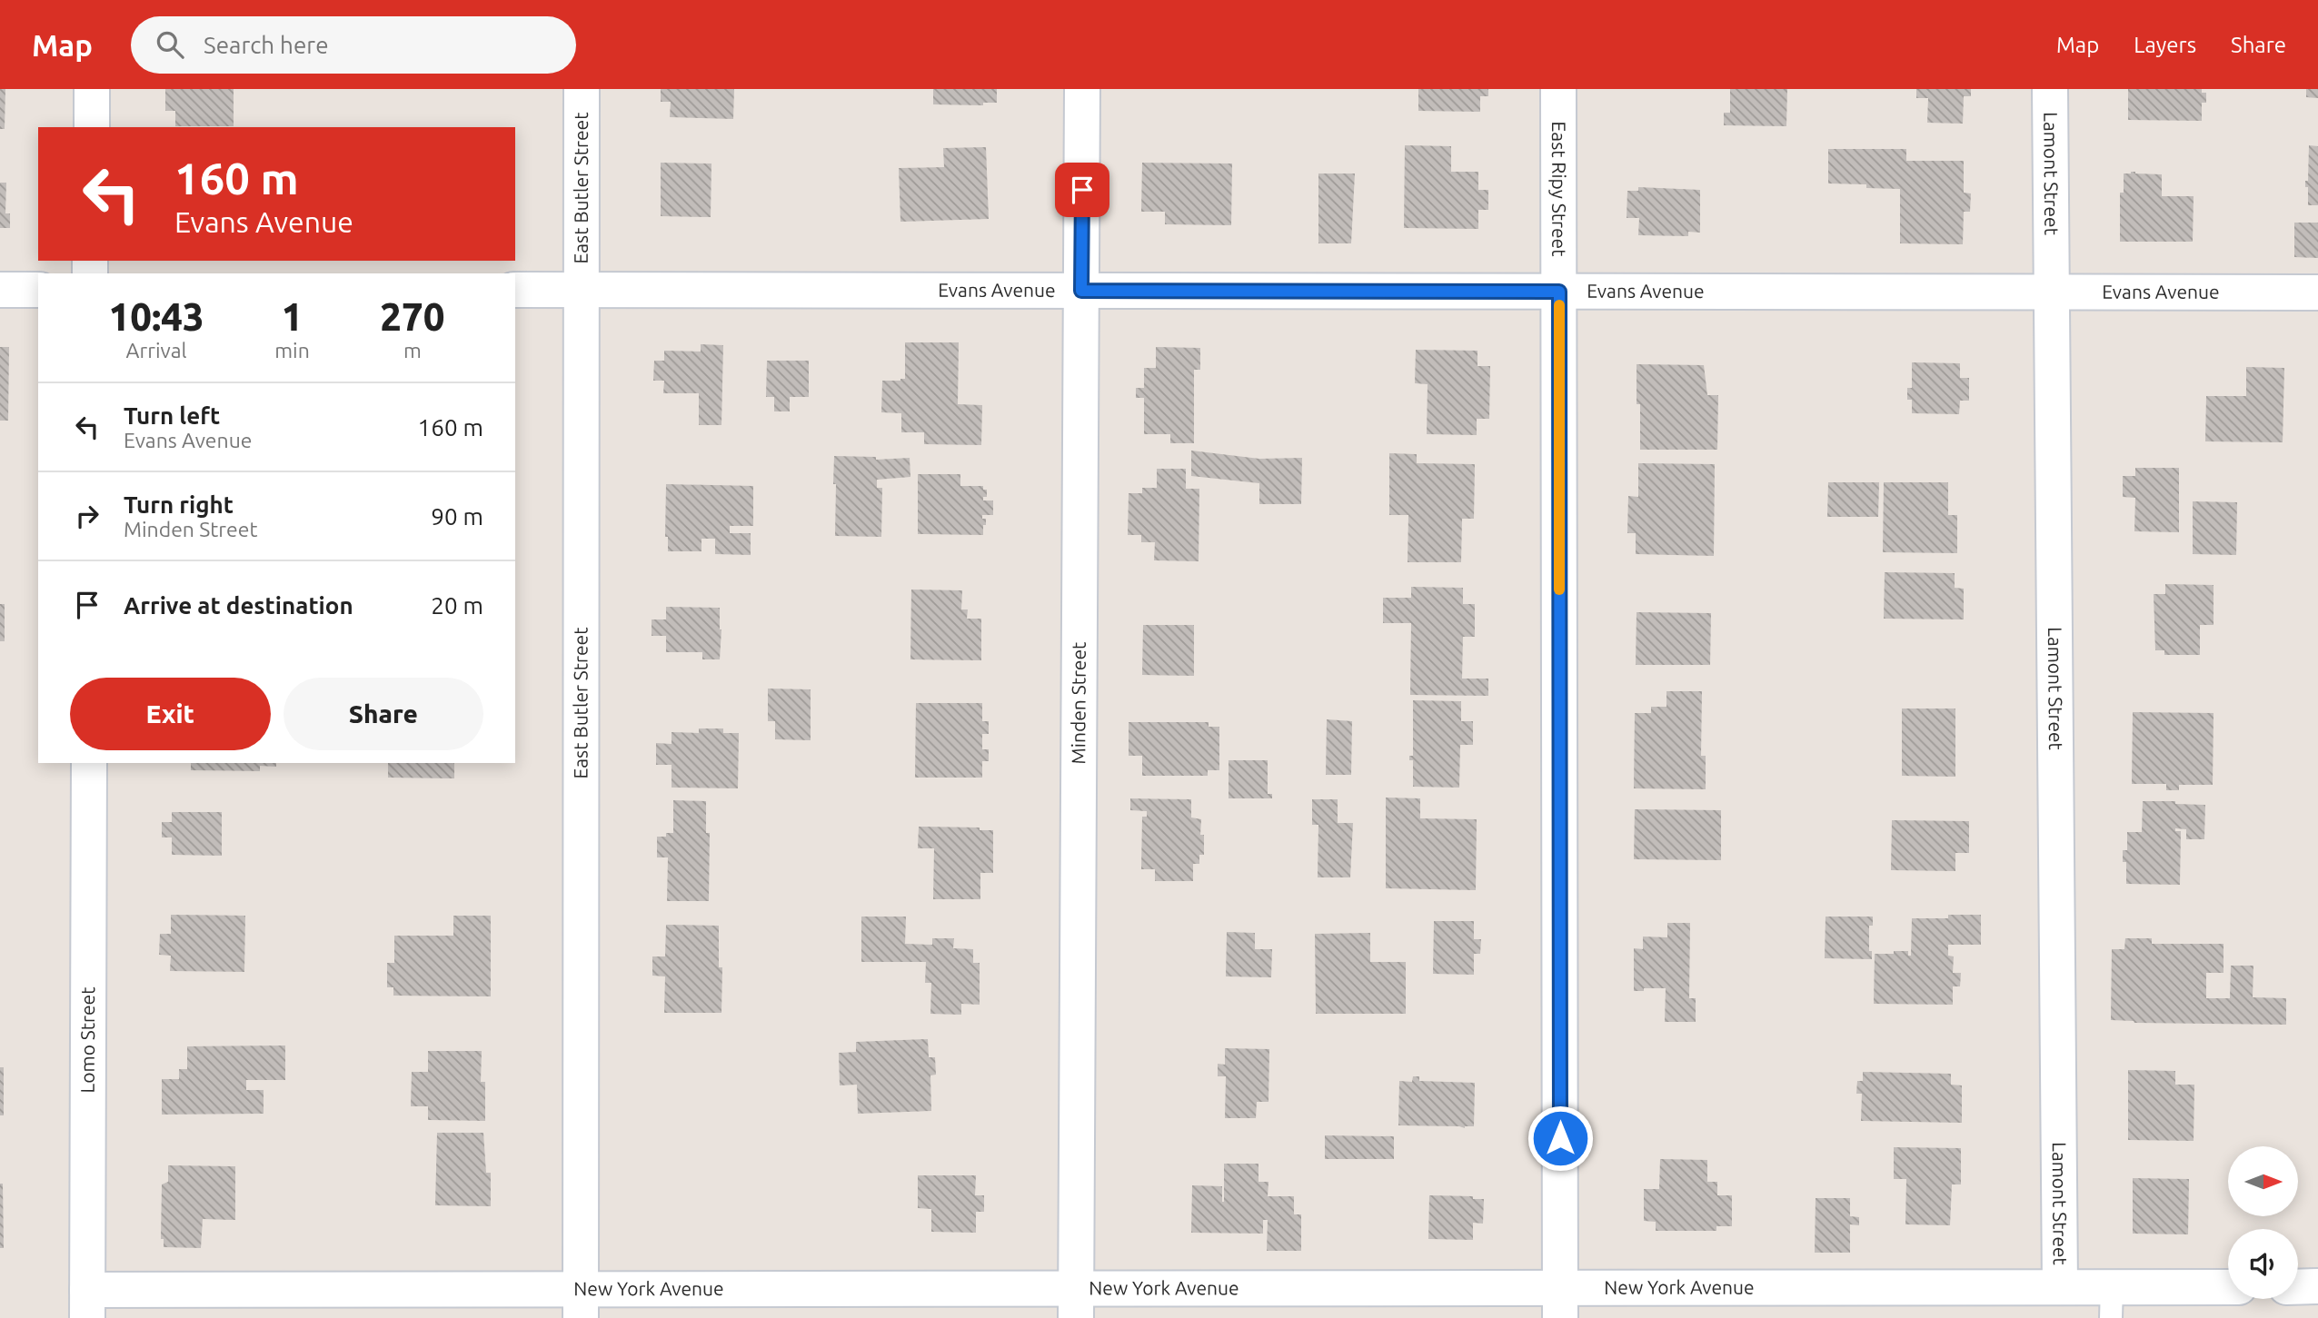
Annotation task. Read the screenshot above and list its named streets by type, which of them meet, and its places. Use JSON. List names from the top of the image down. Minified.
{"streets":{"street":["Lamont Street","East Butler Street","East Ripy Street","Evans Avenue","Minden Street","Lomo Street","New York Avenue"]},"crossings":[["Lamont Street","Evans Avenue"],["Lamont Street","New York Avenue"],["East Butler Street","Evans Avenue"],["East Butler Street","New York Avenue"],["East Ripy Street","Evans Avenue"],["East Ripy Street","New York Avenue"],["Evans Avenue","Minden Street"],["Minden Street","New York Avenue"],["Lomo Street","New York Avenue"]],"north":"right","page":{"header":"Map","search":"Search here","nav":["Map","Layers","Share"],"turn":["160 m","Evans Avenue"],"eta":["10:43","Arrival","1","min","270","m"],"list":[{"name":"Turn left","note":"Evans Avenue","value":"160 m"},{"name":"Turn right","note":"Minden Street","value":"90 m"},{"name":"Arrive at destination","value":"20 m"}],"buttons":["Exit","Share"]}}
